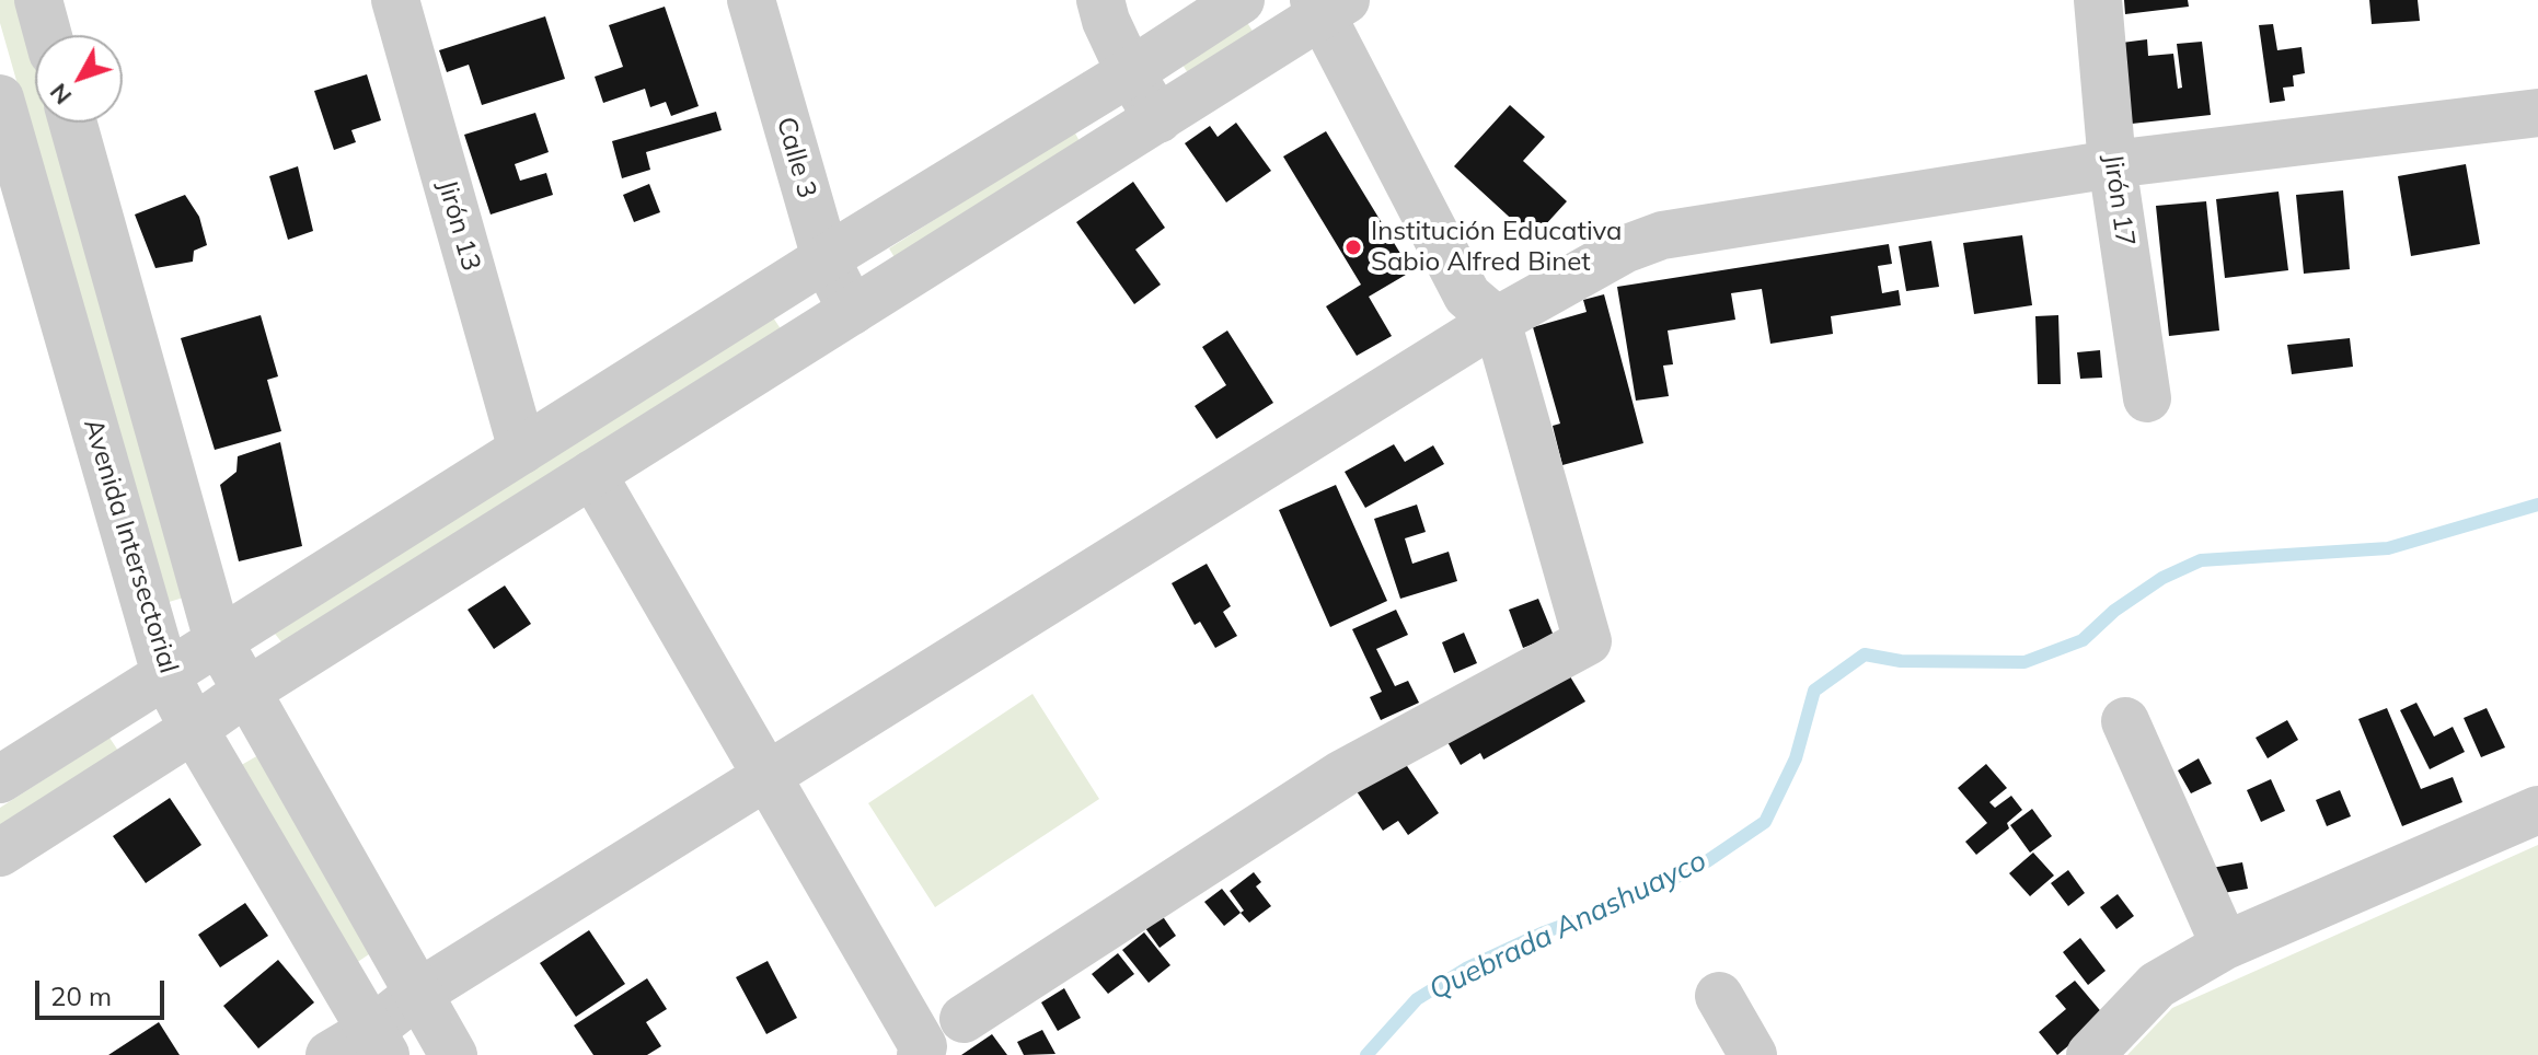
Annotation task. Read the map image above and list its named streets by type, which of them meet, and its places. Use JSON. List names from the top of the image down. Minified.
{"streets":{"street":["Calle 3","Jirón 17","Jirón 13","Avenida Intersectorial"]},"water":["Quebrada Anashuayco"],"places":["Institución Educativa Sabio Alfred Binet"],"scale_bar":"20 m","north":"bottom left"}
